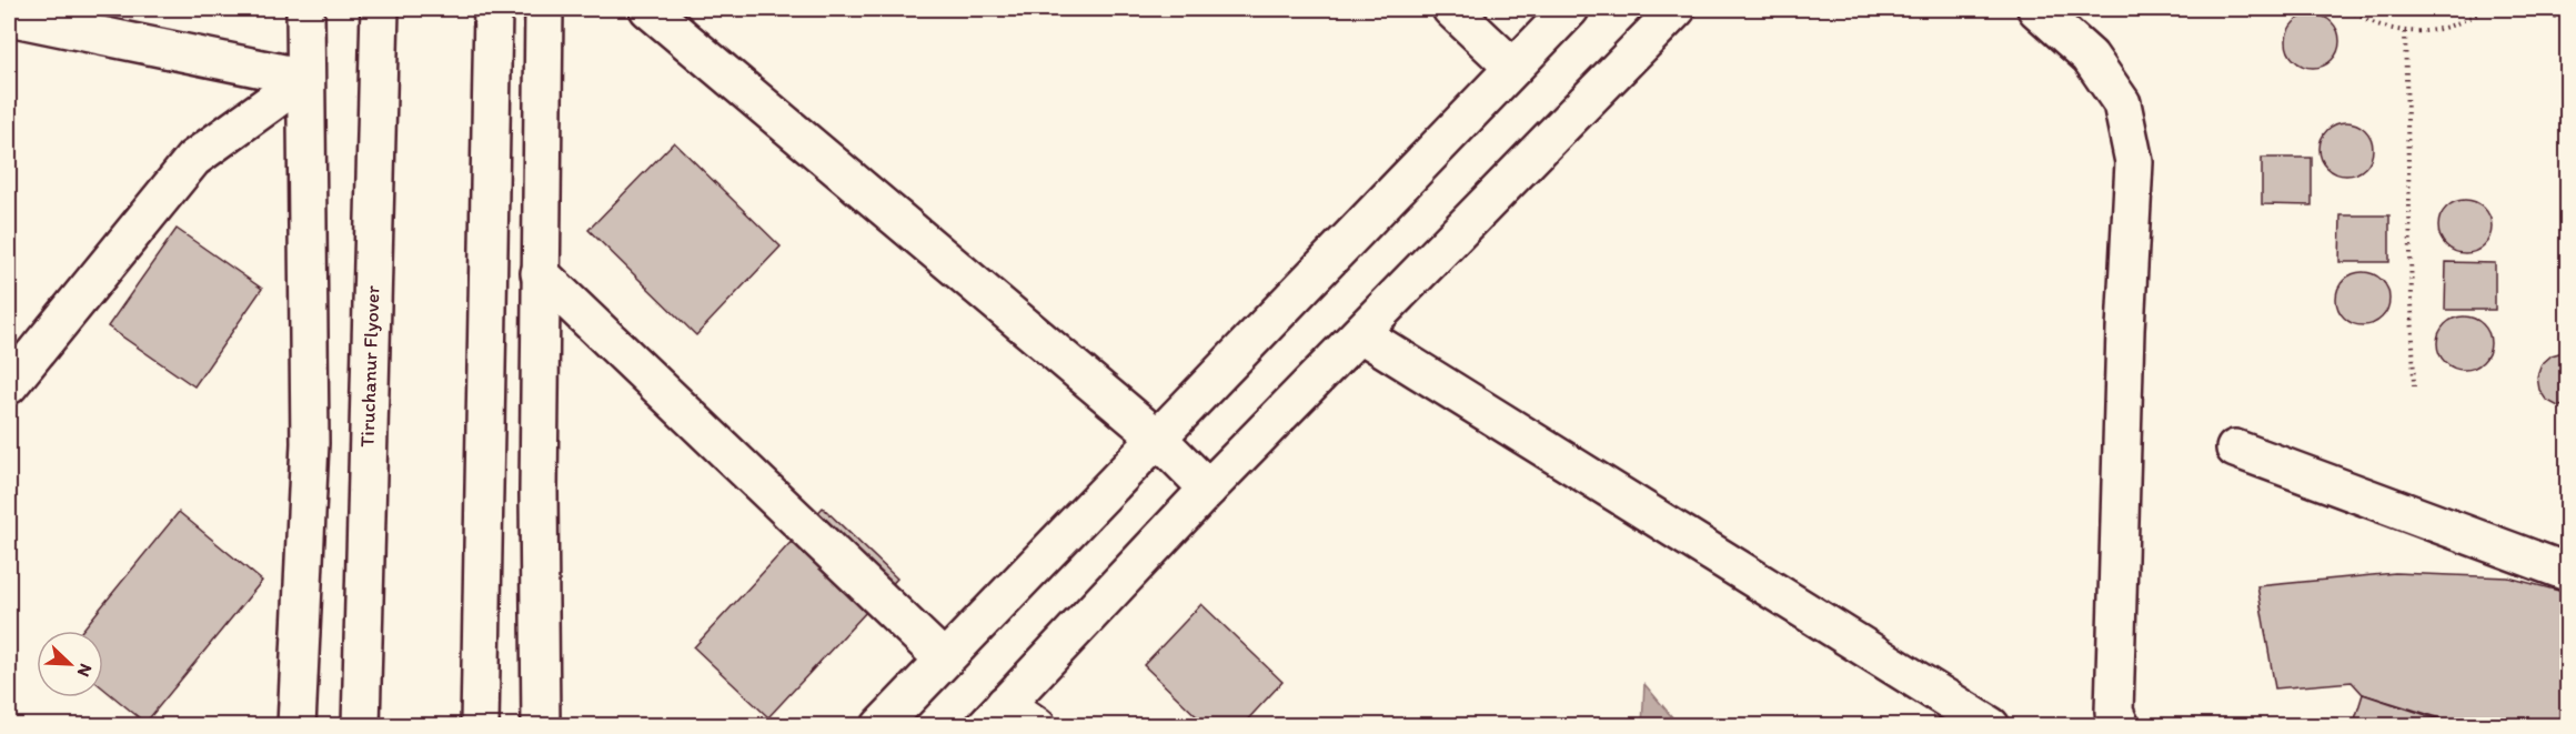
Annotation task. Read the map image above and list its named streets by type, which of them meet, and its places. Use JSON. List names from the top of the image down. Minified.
{"streets":{"main road":["Tiruchanur Flyover"]},"north":"bottom right"}
